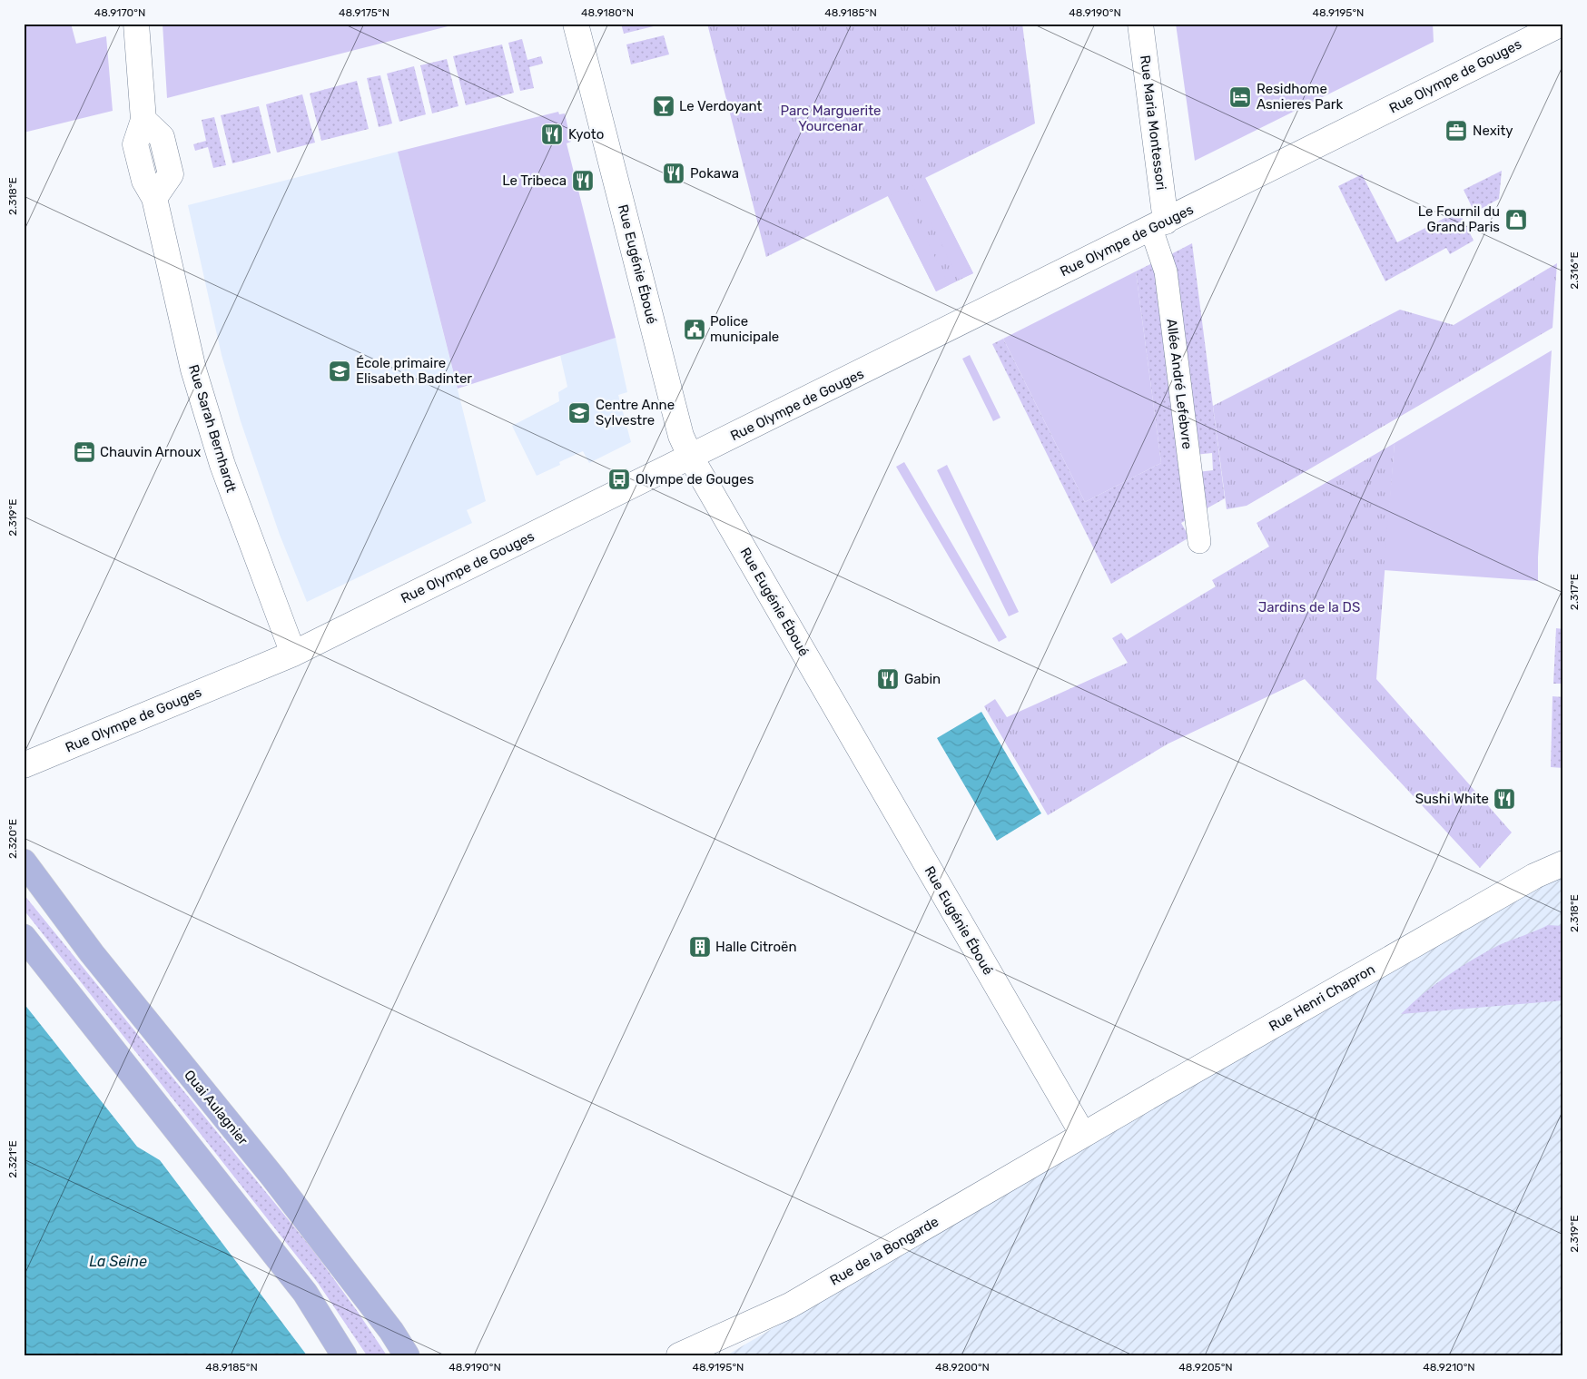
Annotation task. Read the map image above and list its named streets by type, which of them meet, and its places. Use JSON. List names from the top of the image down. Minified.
{"streets":{"main road":["Quai Aulagnier"],"street":["Rue Olympe de Gouges","Rue Maria Montessori","Rue Eugénie Éboué","Allée André Lefebvre","Rue Sarah Bernhardt","Rue Henri Chapron","Rue de la Bongarde"]},"crossings":[["Rue Olympe de Gouges","Rue Maria Montessori"],["Rue Olympe de Gouges","Rue Eugénie Éboué"],["Rue Olympe de Gouges","Allée André Lefebvre"],["Rue Olympe de Gouges","Rue Sarah Bernhardt"],["Rue Maria Montessori","Allée André Lefebvre"],["Rue Eugénie Éboué","Rue Henri Chapron"],["Rue Eugénie Éboué","Rue de la Bongarde"],["Rue Henri Chapron","Rue de la Bongarde"]],"water":["La Seine"],"parks":["Parc Marguerite Yourcenar","Jardins de la DS"],"places":{"hotel":["Residhome Asnieres Park"],"bar":["Le Verdoyant"],"office":["Nexity","Chauvin Arnoux"],"restaurant":["Kyoto","Pokawa","Le Tribeca","Gabin","Sushi White"],"shop":["Le Fournil du Grand Paris"],"public building":["Police municipale"],"school or university":["École primaire Elisabeth Badinter","Centre Anne Sylvestre"],"bus stop":["Olympe de Gouges"],"building":["Halle Citroën"]},"coordinates":["48.9170°N","48.9175°N","48.9180°N","48.9185°N","48.9190°N","48.9195°N","2.318°E","2.316°E","2.319°E","2.317°E","2.320°E","2.321°E","48.9200°N","48.9205°N","48.9210°N"]}
